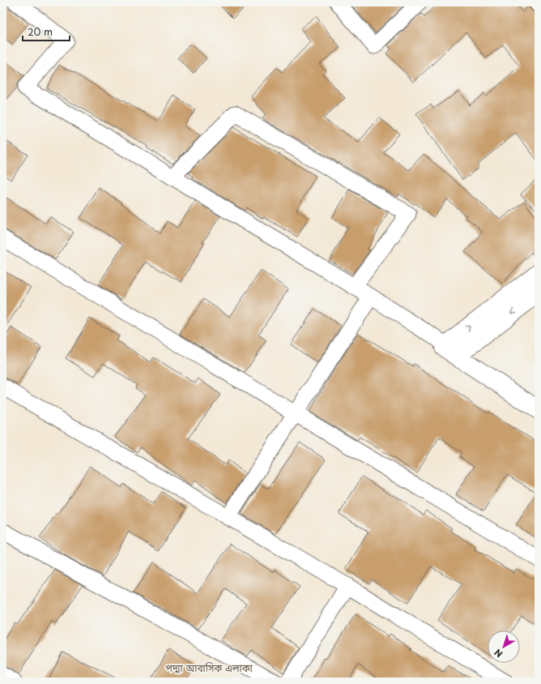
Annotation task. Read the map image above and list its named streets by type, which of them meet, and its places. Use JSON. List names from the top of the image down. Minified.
{"districts":["পদ্মা আবাসিক এলাকা"],"scale_bar":"20 m","north":"bottom left"}
